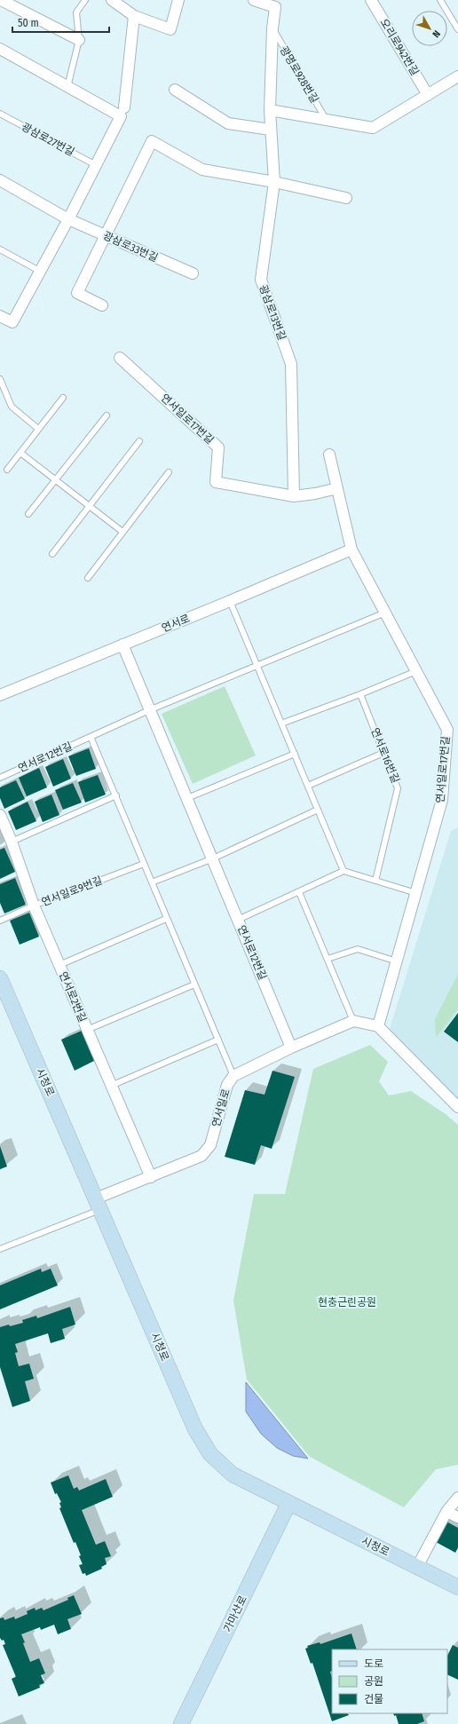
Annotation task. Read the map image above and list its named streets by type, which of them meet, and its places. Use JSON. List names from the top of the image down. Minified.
{"streets":{"main road":["시청로","가마산로"],"street":["오리로942번길","광삼로33번길","광삼로13번길","연서일로17번길","연서로","연서로12번길","연서로2번길","연서일로"],"lane":["광명로928번길","광삼로27번길","연서로16번길","연서일로9번길"]},"crossings":[["광명로928번길","광삼로13번길"],["광삼로13번길","연서일로17번길"],["연서일로17번길","연서로"],["연서로","연서로12번길"],["연서로12번길","연서일로"],["연서일로9번길","연서로2번길"],["연서로2번길","연서일로"],["시청로","연서일로"],["시청로","가마산로"]],"parks":["현충근린공원"],"legend":["도로","공원","건물"],"scale_bar":"50 m","north":"bottom right"}
